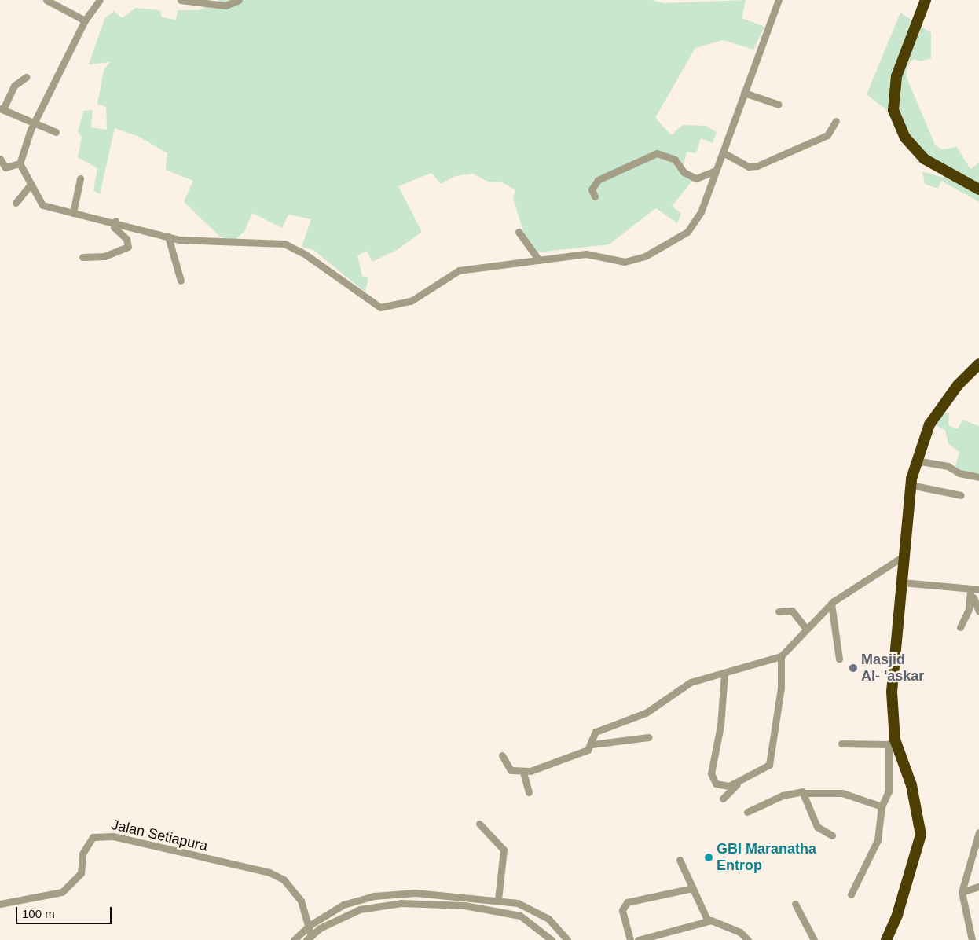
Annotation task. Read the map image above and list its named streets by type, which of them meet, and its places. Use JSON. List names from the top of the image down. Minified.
{"streets":{"street":["Jalan Setiapura"]},"places":["Masjid Al- 'askar","GBI Maranatha Entrop"],"scale_bar":"100 m"}
